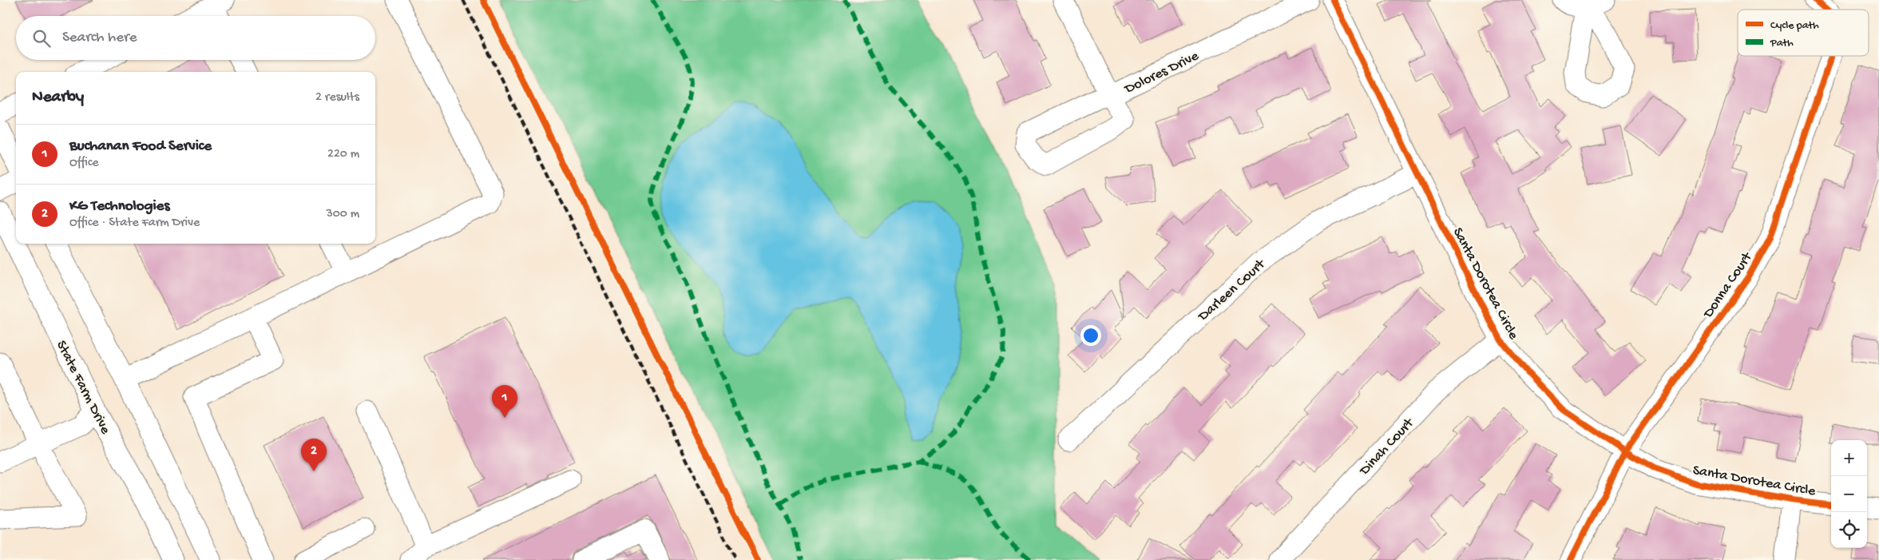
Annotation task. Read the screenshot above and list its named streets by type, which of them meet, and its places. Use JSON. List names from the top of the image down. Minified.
{"streets":{"street":["Dolores Drive","Santa Dorotea Circle","Donna Court","Darleen Court","State Farm Drive","Dinah Court"]},"crossings":[["Santa Dorotea Circle","Donna Court"],["Santa Dorotea Circle","Darleen Court"],["Santa Dorotea Circle","Dinah Court"]],"legend":["Cycle path","Path"],"page":{"search":"Search here","heading":["Nearby","2 results"],"list":[{"mark":"1","name":"Buchanan Food Service","note":"Office","value":"220 m"},{"mark":"2","name":"KG Technologies","note":"Office · State Farm Drive","value":"300 m"}],"pins":["1","2"],"map_buttons":["+","−"]}}
